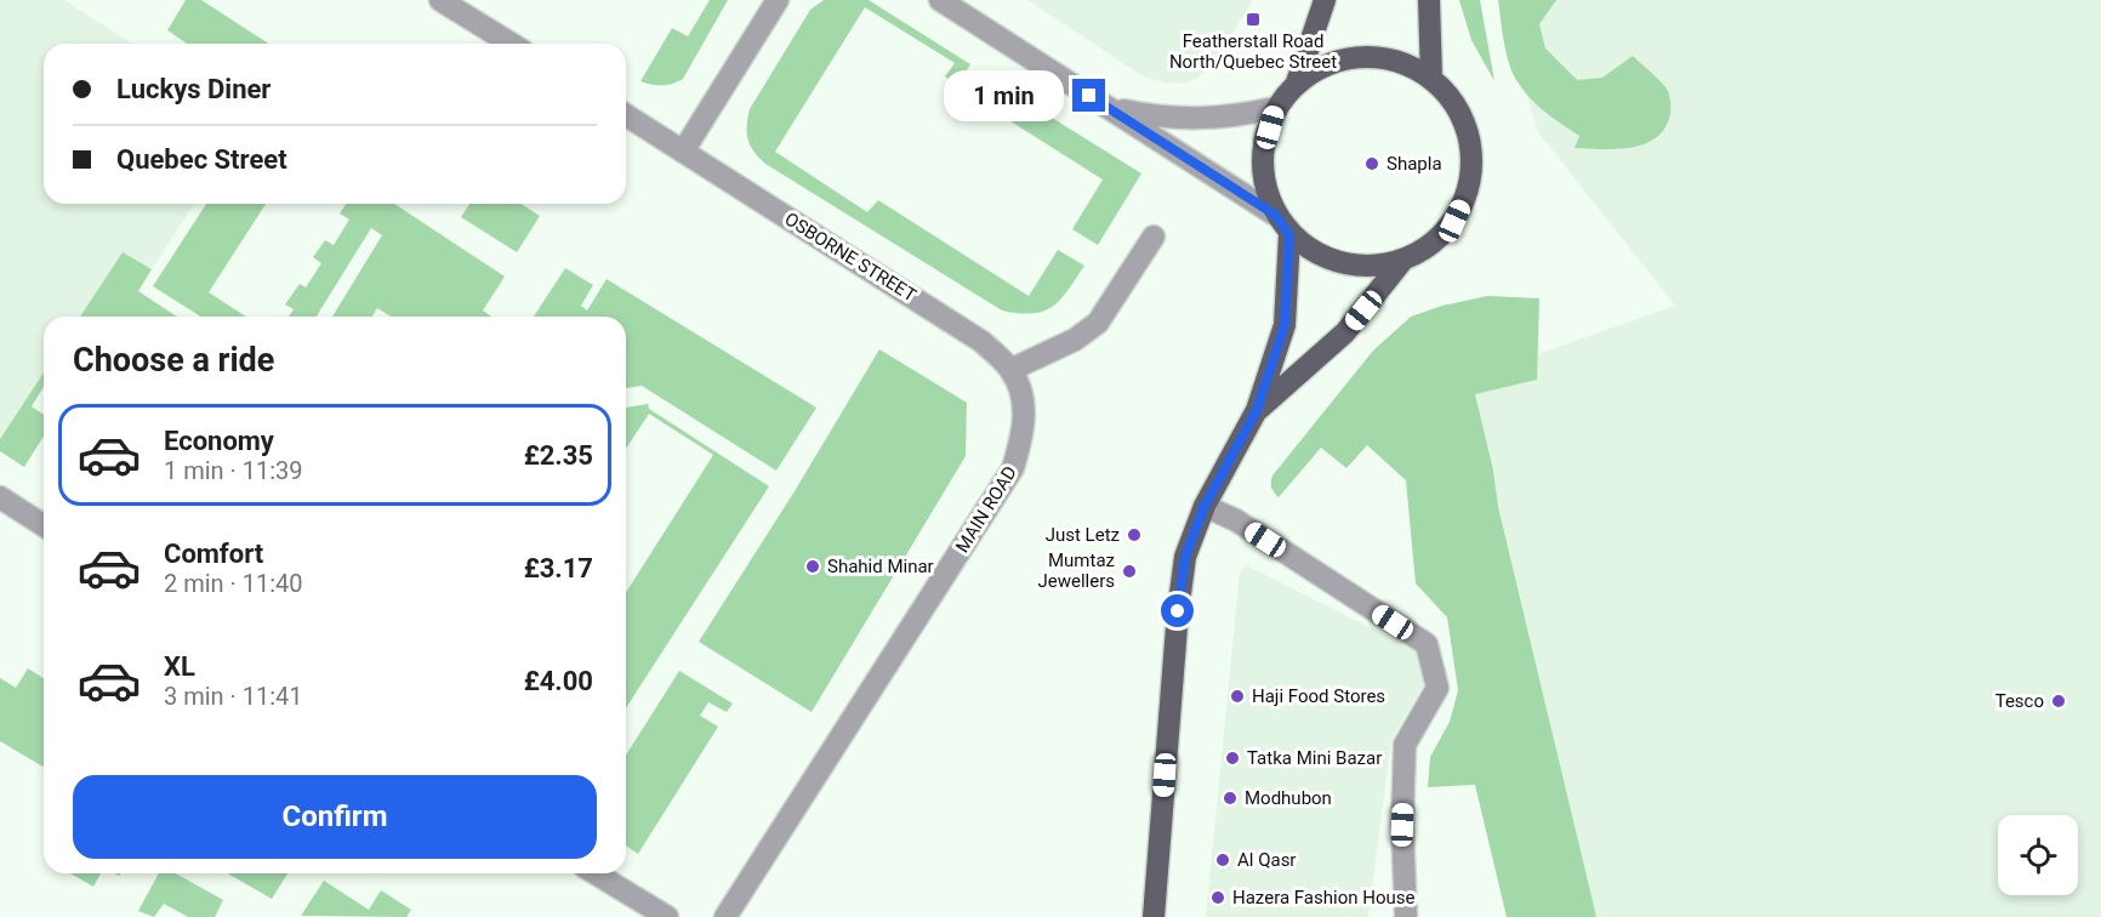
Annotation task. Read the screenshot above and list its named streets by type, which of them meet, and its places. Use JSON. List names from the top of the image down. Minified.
{"streets":{"street":["OSBORNE STREET","MAIN ROAD"]},"crossings":[["OSBORNE STREET","MAIN ROAD"]],"places":{"transit":["Featherstall Road North/Quebec Street"],"other":["Shapla","Just Letz","Shahid Minar","Mumtaz Jewellers","Haji Food Stores","Tesco","Tatka Mini Bazar","Modhubon","Al Qasr","Hazera Fashion House"]},"page":{"banner":["Luckys Diner","Quebec Street"],"bubble":"1 min","heading":"Choose a ride","list":[{"name":"Economy","note":"1 min · 11:39","value":"£2.35"},{"name":"Comfort","note":"2 min · 11:40","value":"£3.17"},{"name":"XL","note":"3 min · 11:41","value":"£4.00"}],"buttons":"Confirm"}}
